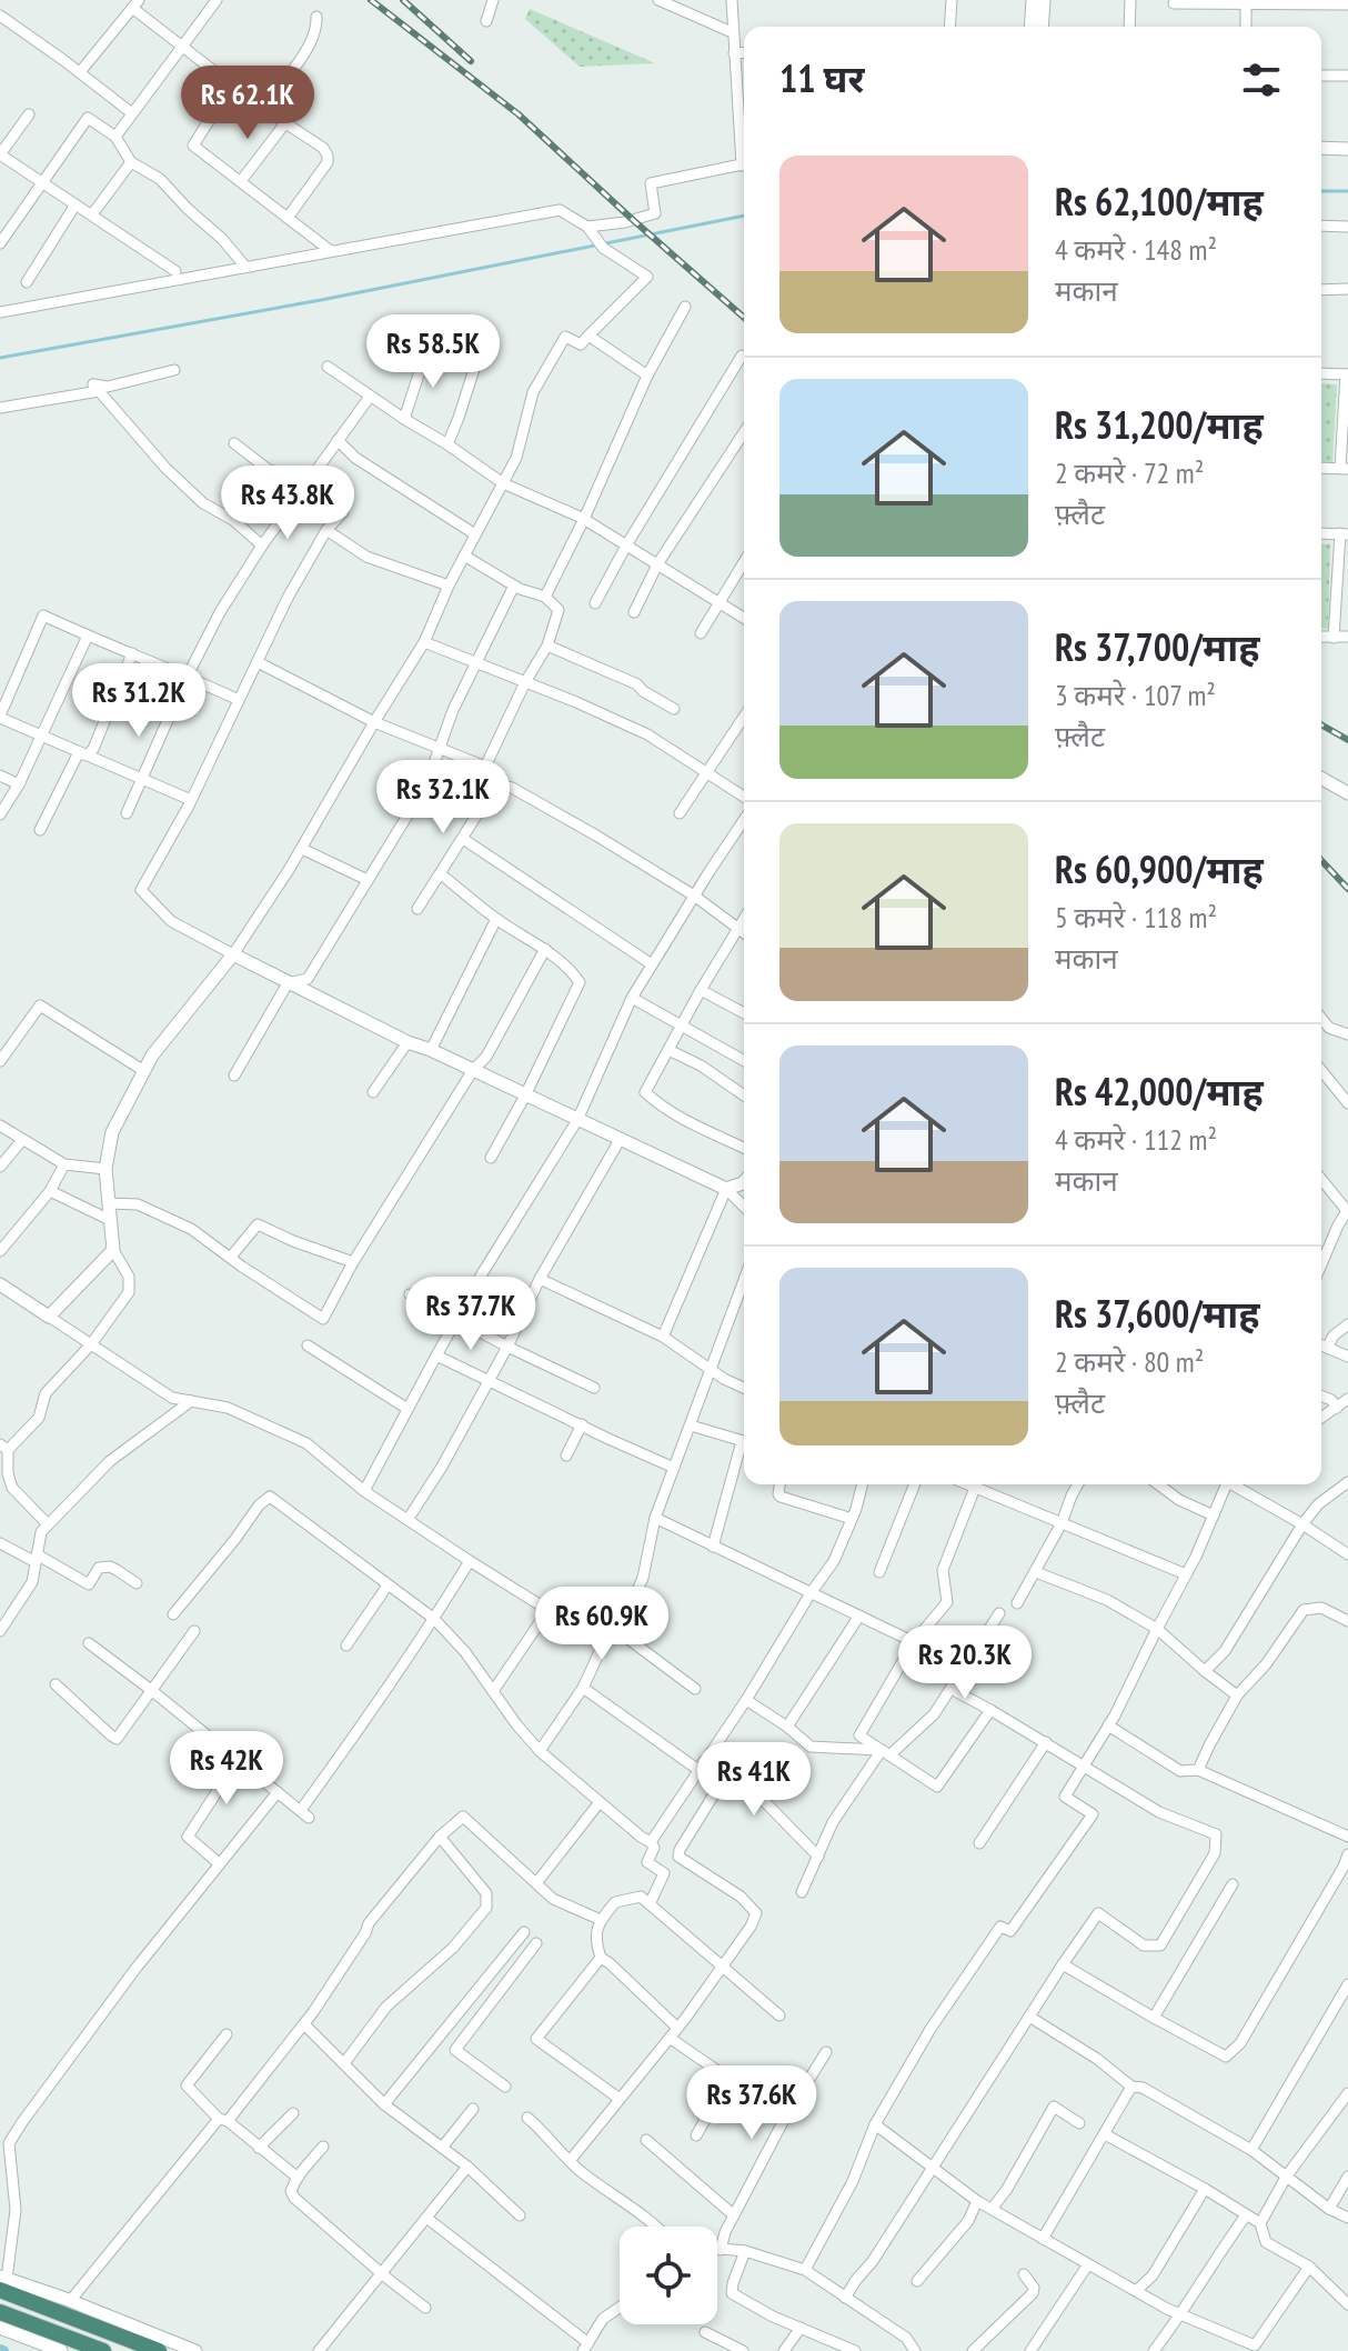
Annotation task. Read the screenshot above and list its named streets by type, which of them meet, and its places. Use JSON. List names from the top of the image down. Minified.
{"page":{"heading":"11 घर","price":["Rs 62.1K","Rs 58.5K","Rs 43.8K","Rs 31.2K","Rs 32.1K","Rs 37.7K","Rs 60.9K","Rs 20.3K","Rs 42K","Rs 41K","Rs 37.6K"],"list":[{"name":"Rs 62,100/माह","note":"4 कमरे · 148 m² · मकान"},{"name":"Rs 31,200/माह","note":"2 कमरे · 72 m² · फ़्लैट"},{"name":"Rs 37,700/माह","note":"3 कमरे · 107 m² · फ़्लैट"},{"name":"Rs 60,900/माह","note":"5 कमरे · 118 m² · मकान"},{"name":"Rs 42,000/माह","note":"4 कमरे · 112 m² · मकान"},{"name":"Rs 37,600/माह","note":"2 कमरे · 80 m² · फ़्लैट"}]}}
